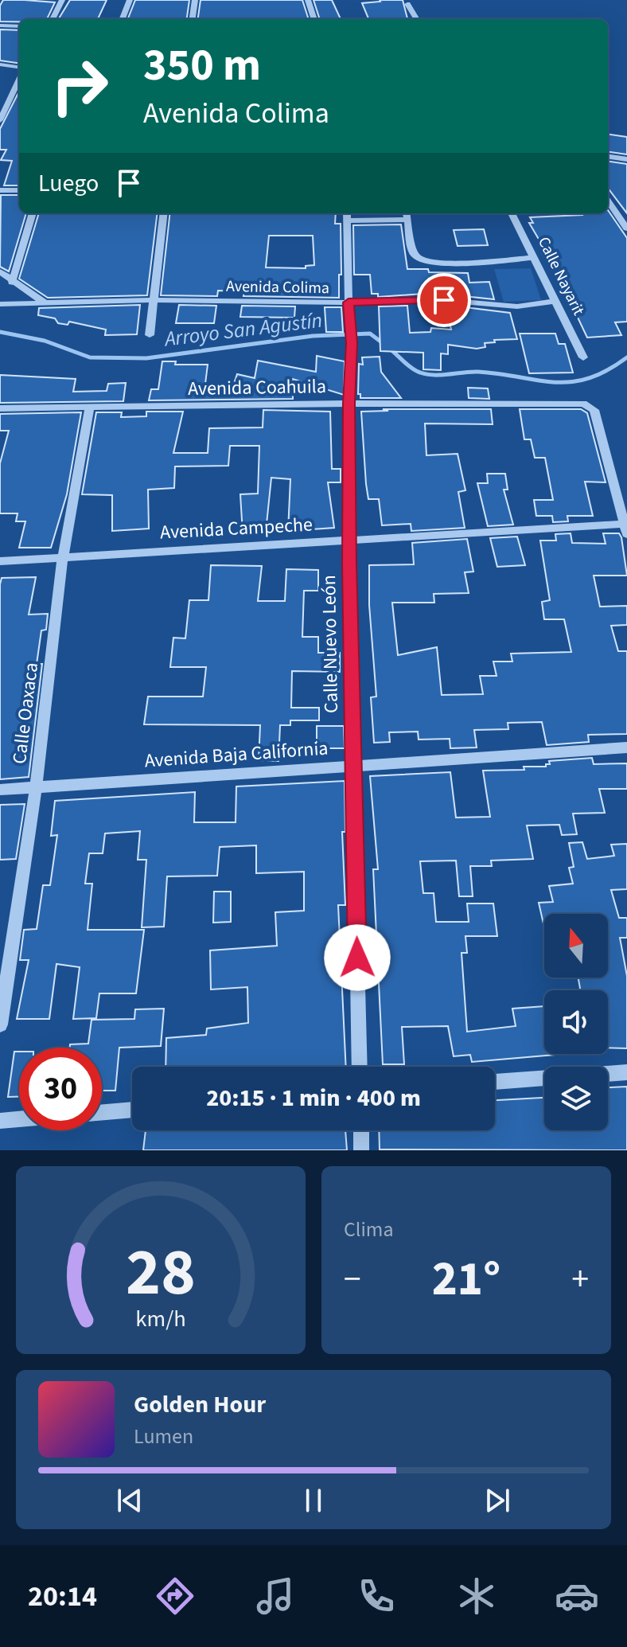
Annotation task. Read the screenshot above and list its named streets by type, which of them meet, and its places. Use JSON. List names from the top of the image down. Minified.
{"streets":{"street":["Calle Nayarit","Avenida Colima","Avenida Coahuila","Avenida Campeche","Calle Nuevo León","Calle Oaxaca","Avenida Baja California"]},"crossings":[["Calle Nayarit","Avenida Colima"],["Avenida Colima","Calle Nuevo León"],["Avenida Coahuila","Avenida Campeche"],["Avenida Coahuila","Calle Nuevo León"],["Avenida Coahuila","Calle Oaxaca"],["Avenida Campeche","Calle Nuevo León"],["Avenida Campeche","Calle Oaxaca"],["Calle Nuevo León","Avenida Baja California"],["Calle Oaxaca","Avenida Baja California"]],"water":["Arroyo San Agustín"],"north":"top","page":{"turn":["350 m","Avenida Colima"],"then":"Luego","limit":"30","trip":"20:15 · 1 min · 400 m","tile":"Clima","heat":["−","21°","+"],"song":["Golden Hour","Lumen"],"tabs":"20:14","gauge":["28","km/h"]}}
